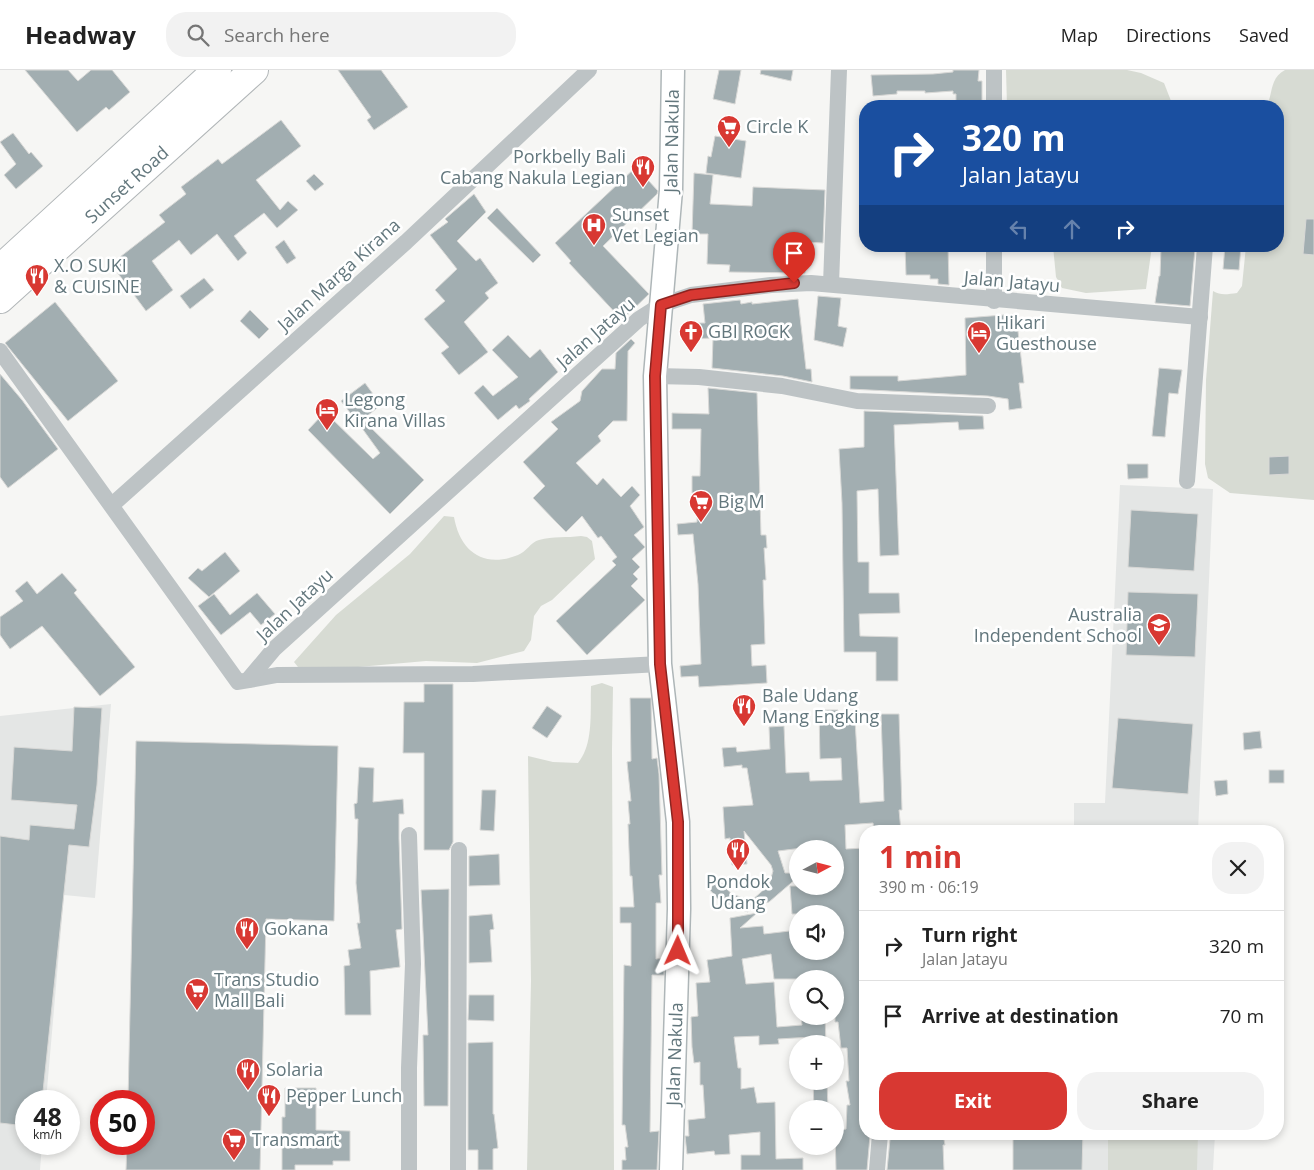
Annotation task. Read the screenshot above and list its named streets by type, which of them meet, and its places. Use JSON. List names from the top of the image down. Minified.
{"streets":{"highway":["Sunset Road"],"main road":["Jalan Nakula"],"street":["Jalan Marga Kirana","Jalan Jatayu"]},"crossings":[["Jalan Nakula","Jalan Jatayu"]],"places":{"supermarket":["Circle K","Big M","Trans Studio Mall Bali","Transmart"],"restaurant":["Porkbelly Bali Cabang Nakula Legian","X.O SUKI & CUISINE","Bale Udang Mang Engking","Pondok Udang","Gokana","Solaria","Pepper Lunch"],"hospital":["Sunset Vet Legian"],"church":["GBI ROCK"],"hotel":["Hikari Guesthouse","Legong Kirana Villas"],"school or university":["Australia Independent School"]},"north":"right","page":{"header":"Headway","search":"Search here","nav":["Map","Directions","Saved"],"turn":["320 m","Jalan Jatayu"],"heading":["1 min","390 m · 06:19"],"map_buttons":["+","−"],"list":[{"name":"Turn right","note":"Jalan Jatayu","value":"320 m"},{"name":"Arrive at destination","value":"70 m"}],"buttons":["Exit","Share"],"speed":"48 km/h","limit":"50"}}
